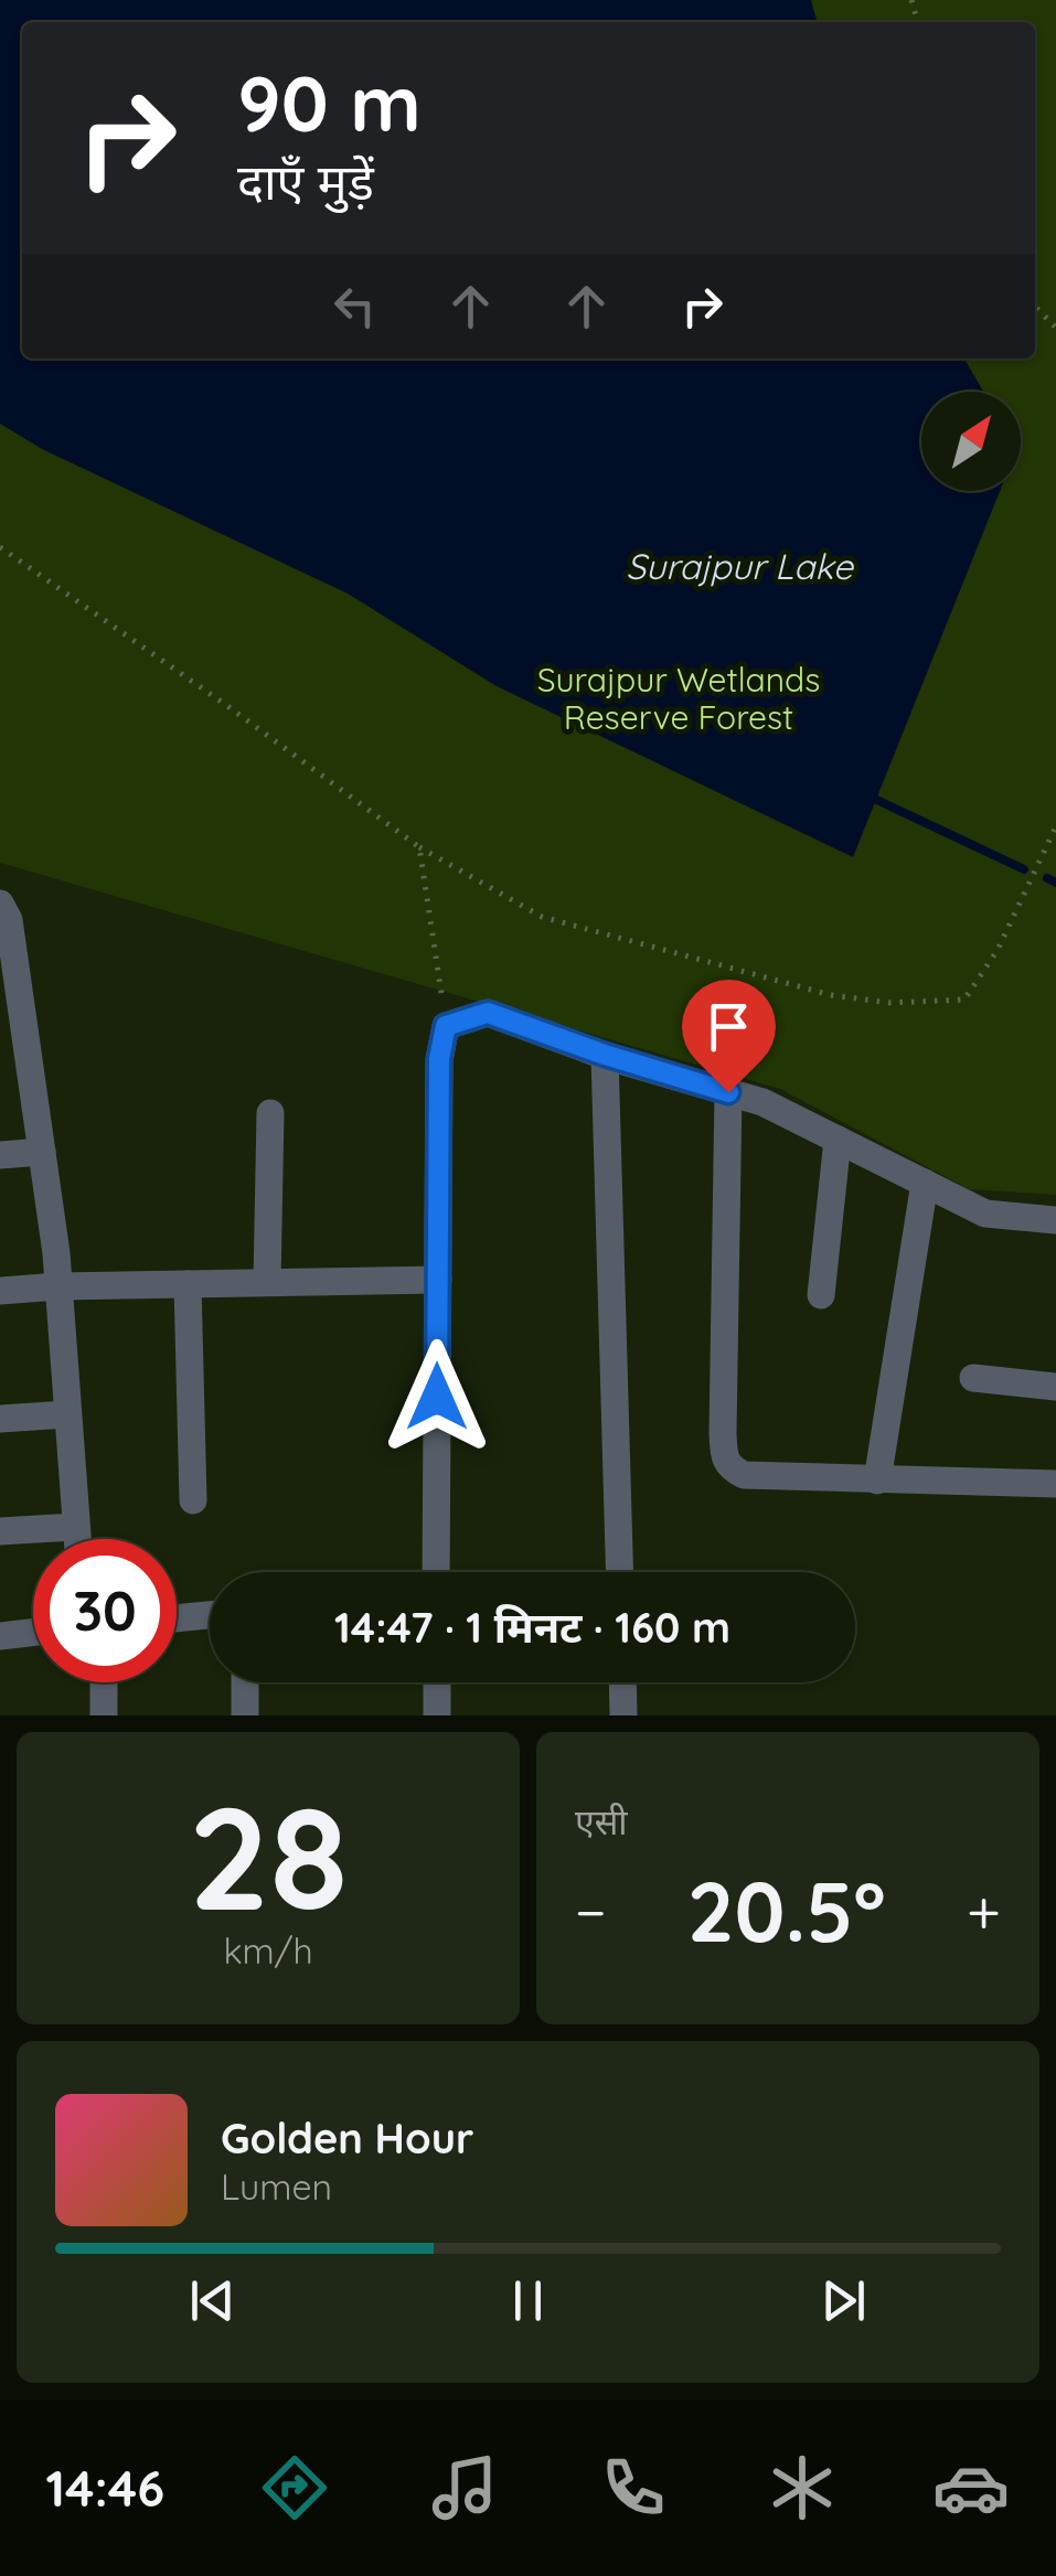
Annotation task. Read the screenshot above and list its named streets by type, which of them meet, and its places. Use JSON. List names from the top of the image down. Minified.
{"water":["Surajpur Lake"],"parks":["Surajpur Wetlands Reserve Forest"],"north":"top right","page":{"turn":["90 m","दाएँ मुड़ें"],"limit":"30","trip":"14:47 · 1 मिनट · 160 m","tile":[["28","km/h"],"एसी"],"heat":["−","20.5°","+"],"song":["Golden Hour","Lumen"],"tabs":"14:46"}}
